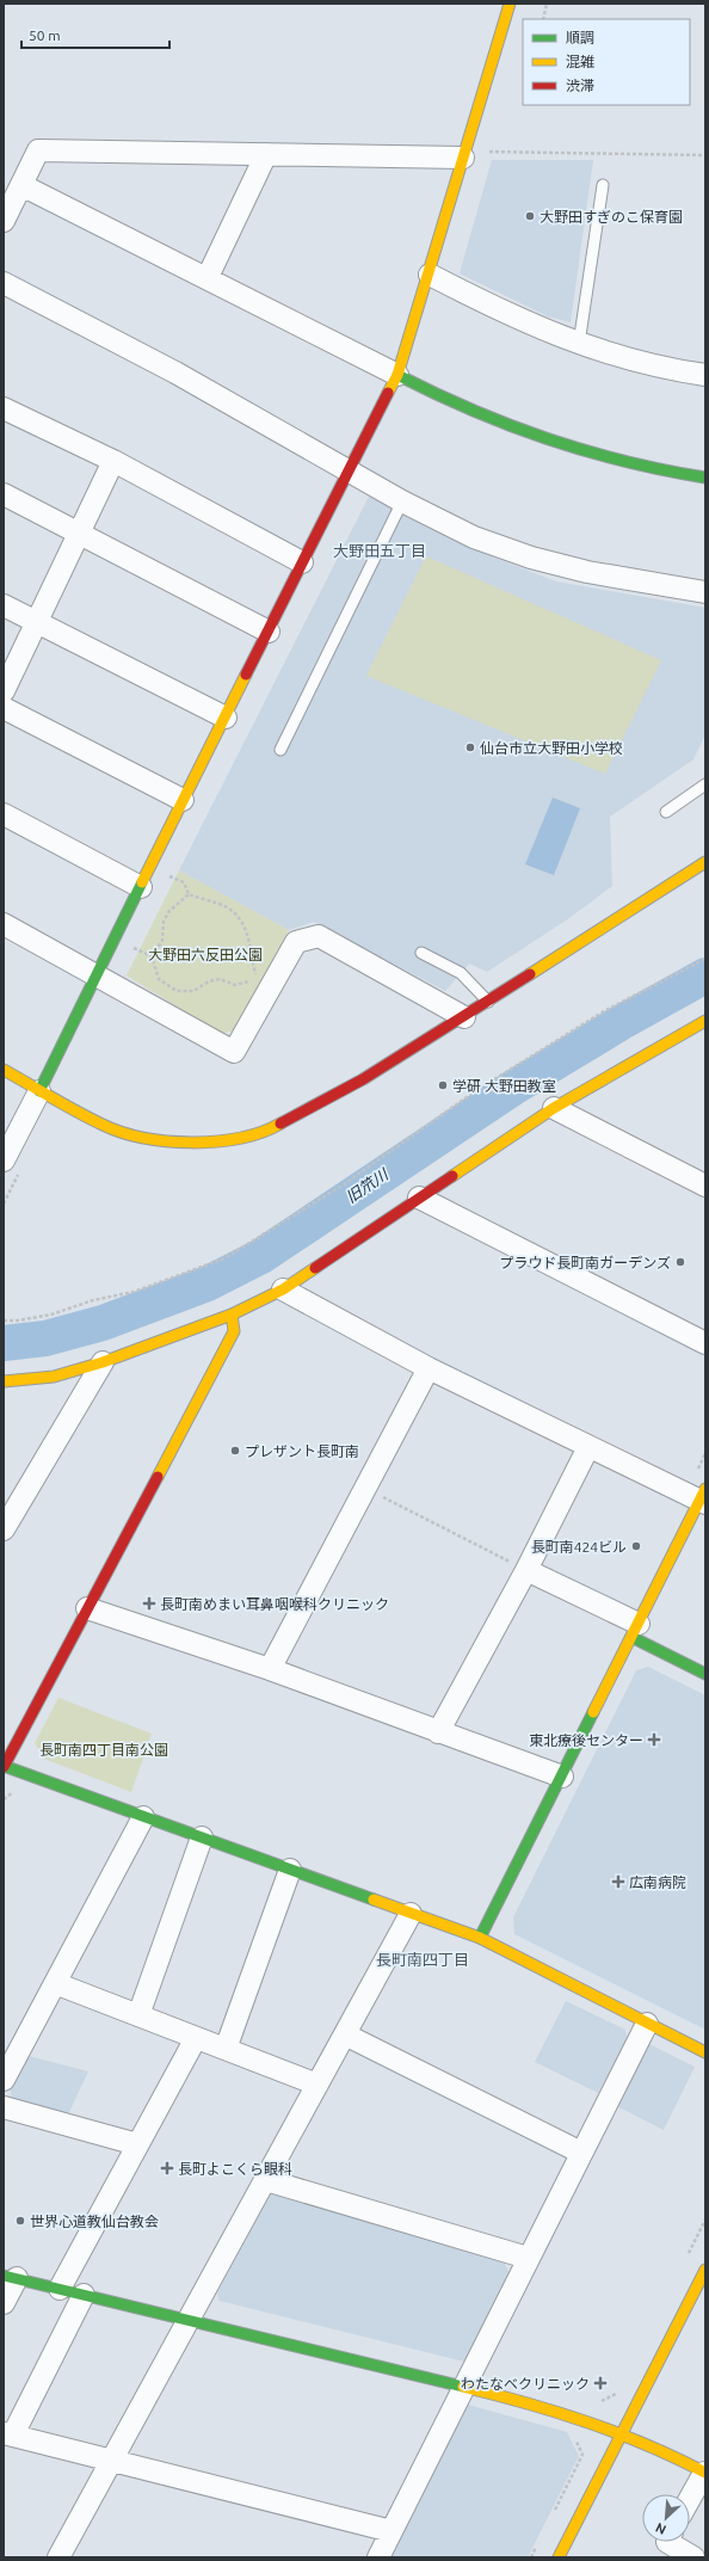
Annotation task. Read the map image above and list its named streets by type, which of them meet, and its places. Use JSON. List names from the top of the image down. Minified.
{"districts":["大野田五丁目","長町南四丁目"],"water":["旧笊川"],"parks":["大野田六反田公園","長町南四丁目南公園"],"places":{"other":["大野田すぎのこ保育園","仙台市立大野田小学校","学研 大野田教室","プラウド長町南ガーデンズ","プレザント長町南","長町南424ビル","世界心道教仙台教会"],"health":["長町南めまい耳鼻咽喉科クリニック","東北療後センター","広南病院","長町よこくら眼科","わたなべクリニック"]},"legend":["順調","混雑","渋滞"],"scale_bar":"50 m","north":"bottom left"}
